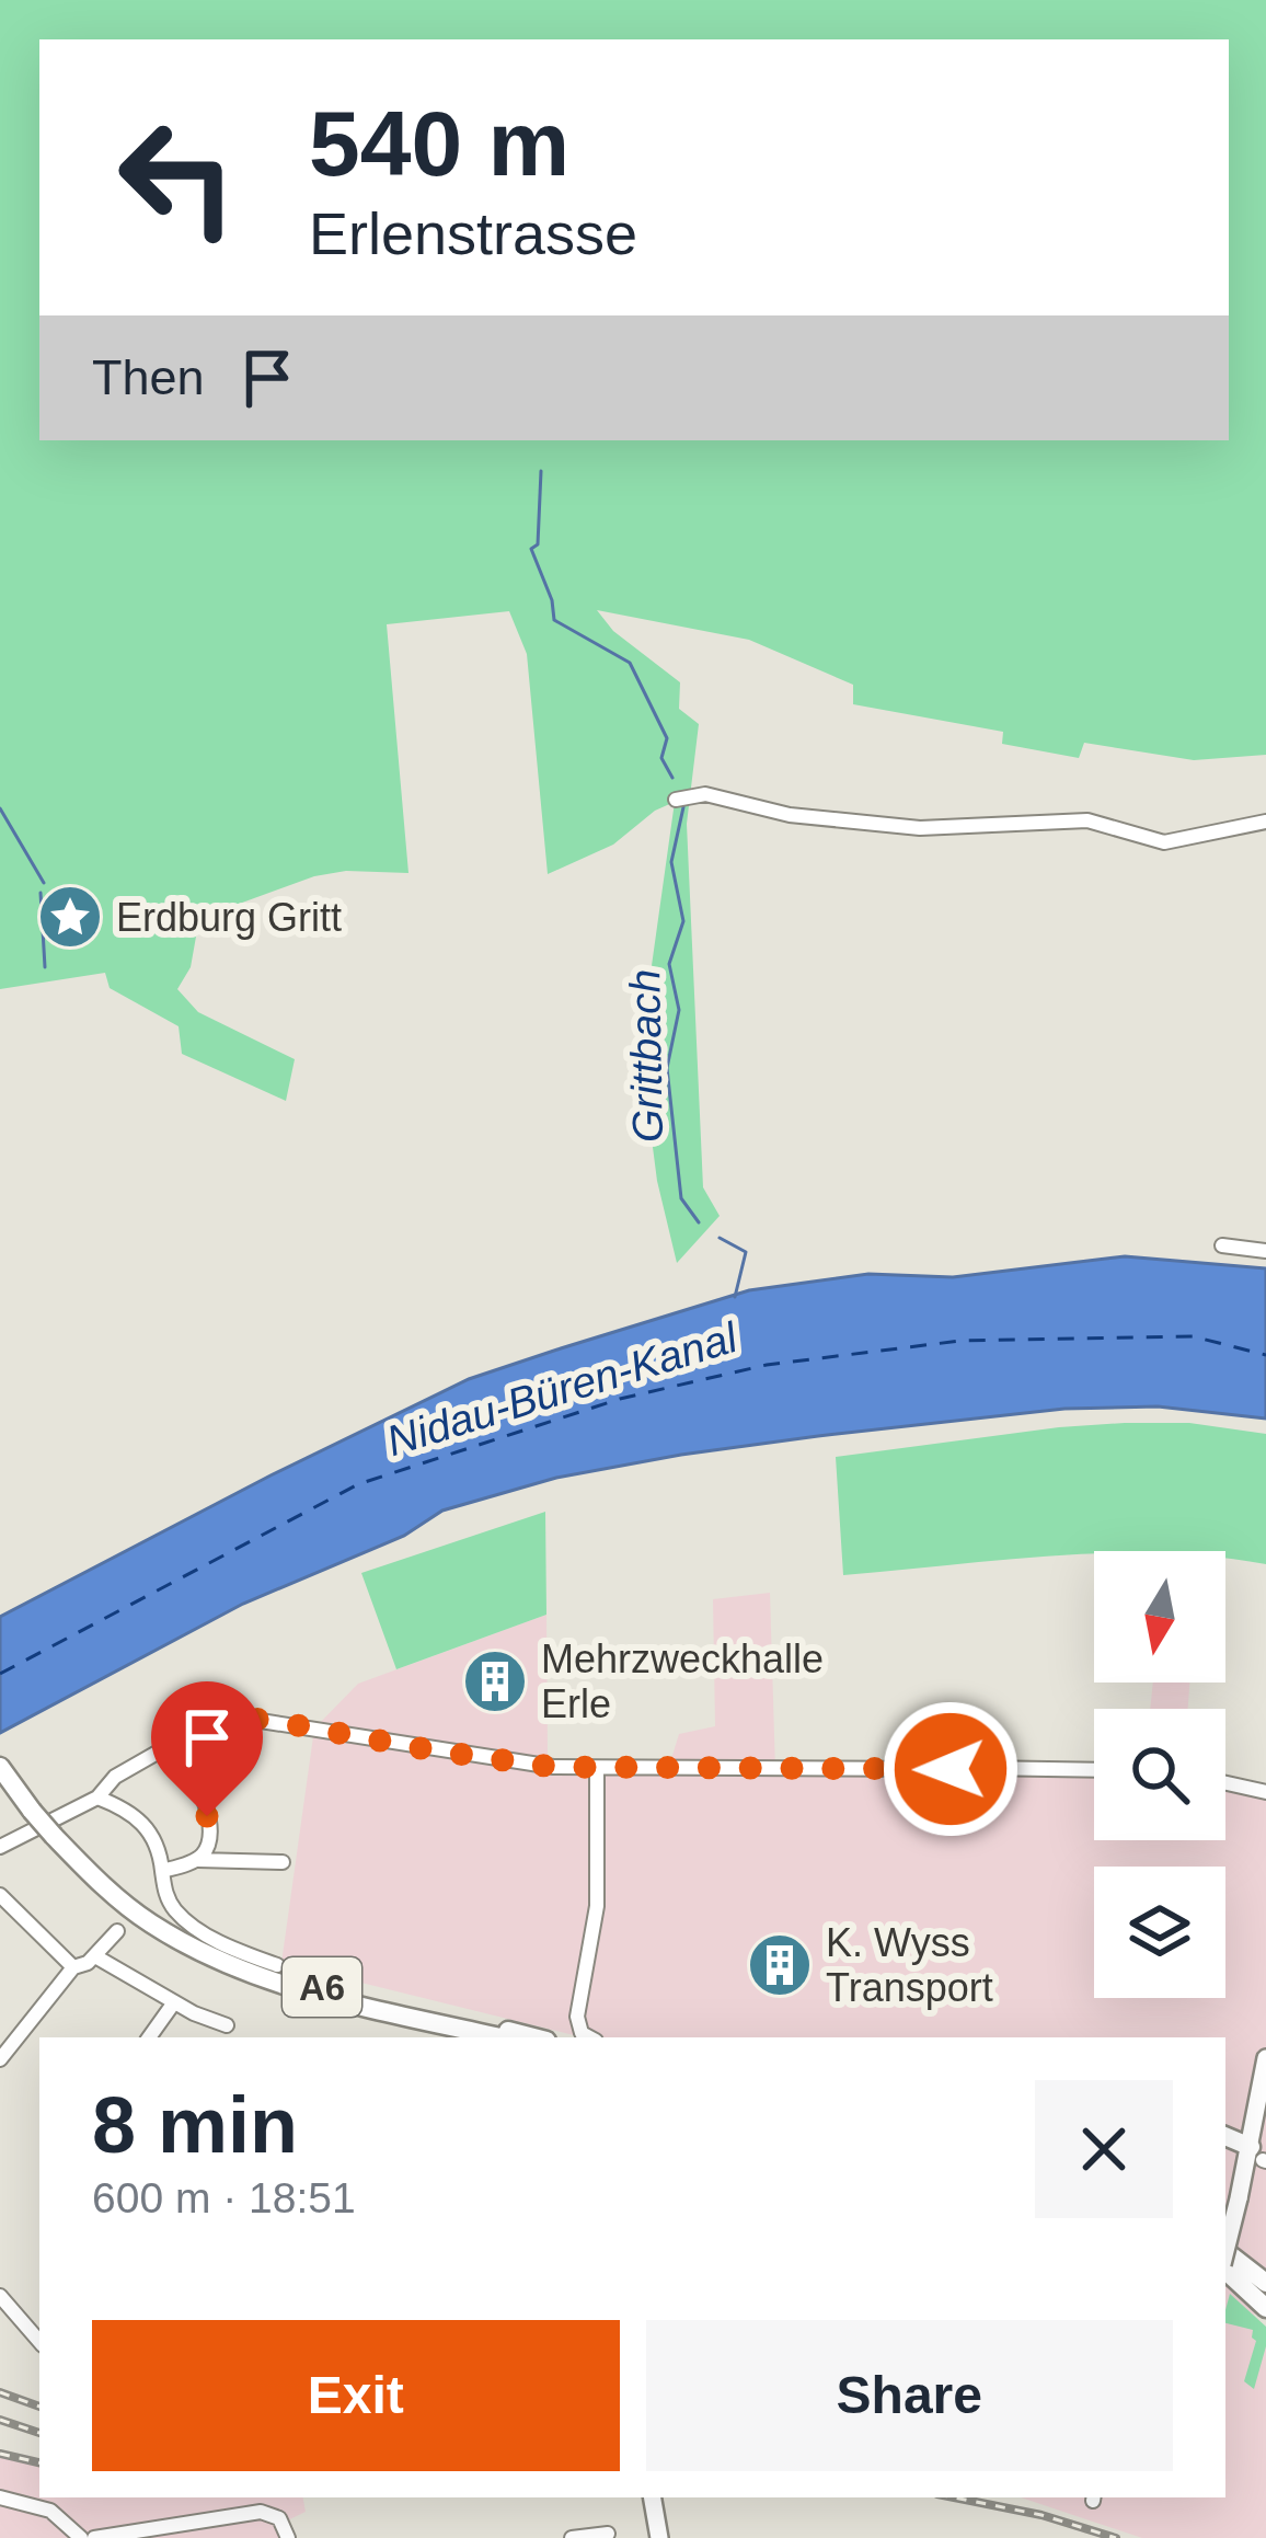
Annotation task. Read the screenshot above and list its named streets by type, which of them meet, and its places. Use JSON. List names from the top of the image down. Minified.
{"streets":{"highway":["A6"]},"water":["Grittbach","Nidau-Büren-Kanal"],"places":{"place":["Erdburg Gritt"],"building":["Mehrzweckhalle Erle","K. Wyss Transport"]},"north":"bottom","page":{"turn":["540 m","Erlenstrasse"],"then":"Then","heading":["8 min","600 m · 18:51"],"buttons":["Exit","Share"]}}
